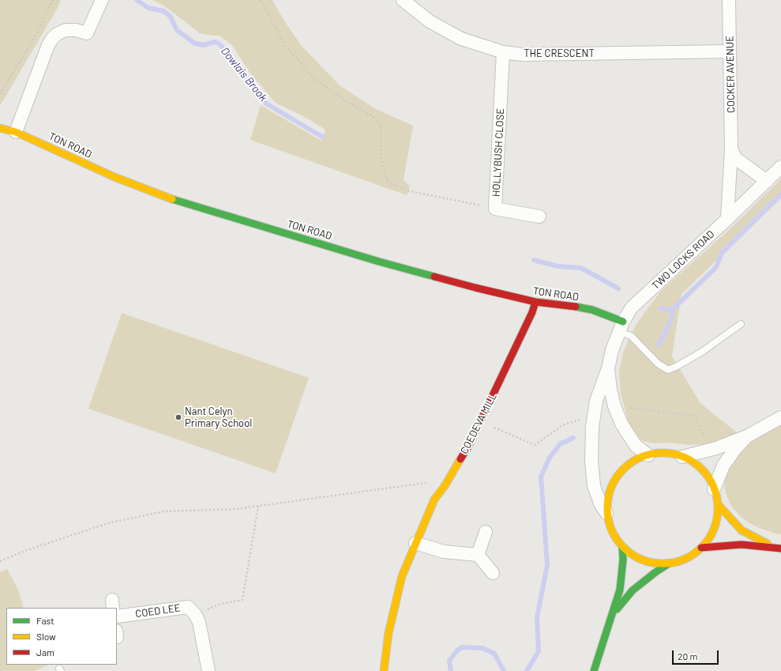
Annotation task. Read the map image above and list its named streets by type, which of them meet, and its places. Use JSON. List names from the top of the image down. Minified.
{"streets":{"street":["THE CRESCENT","COCKER AVENUE","TON ROAD","HOLLYBUSH CLOSE","TWO LOCKS ROAD","COEDEVA MILL","COED LEE"]},"crossings":[["THE CRESCENT","COCKER AVENUE"],["THE CRESCENT","HOLLYBUSH CLOSE"],["COCKER AVENUE","TWO LOCKS ROAD"],["TON ROAD","TWO LOCKS ROAD"],["TON ROAD","COEDEVA MILL"]],"water":["Dowlais Brook"],"places":["Nant Celyn Primary School"],"legend":["Fast","Slow","Jam"],"scale_bar":"20 m"}
